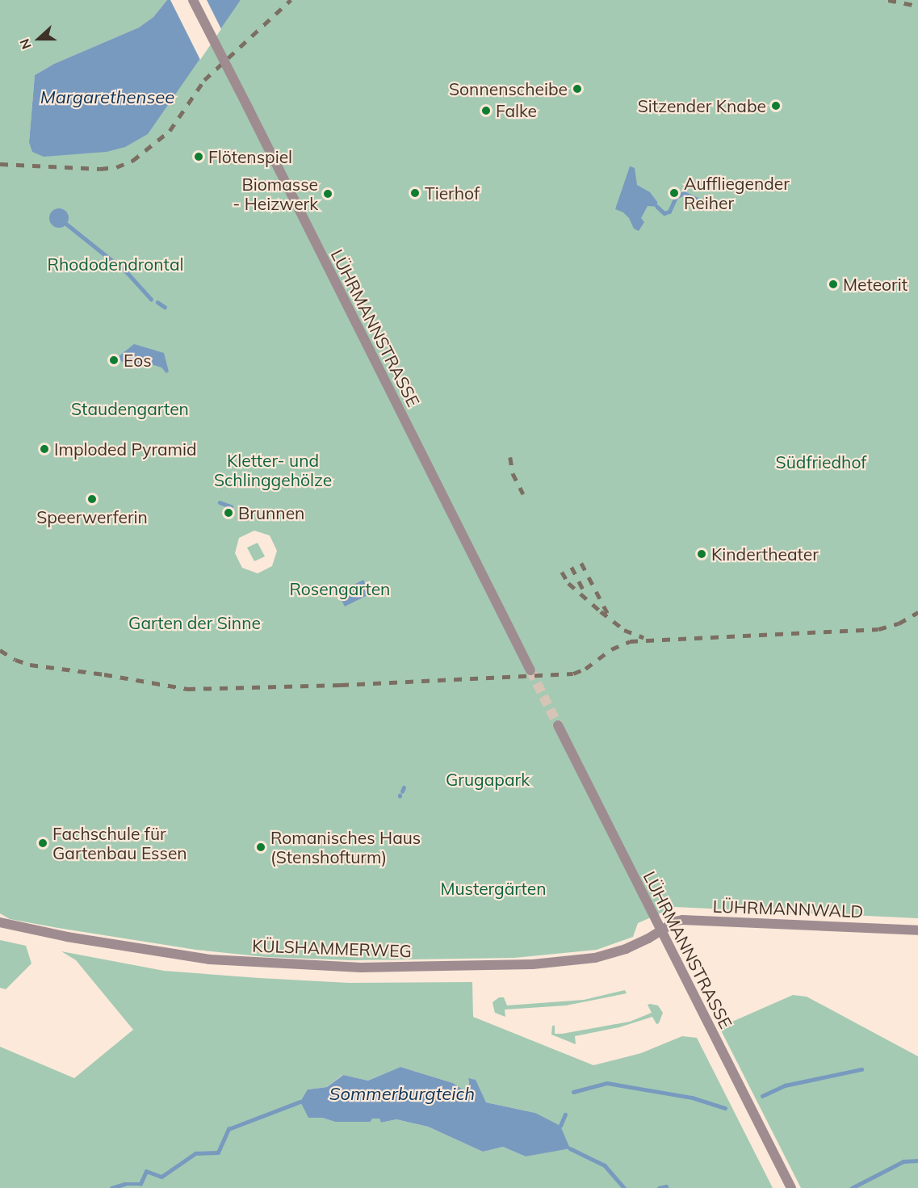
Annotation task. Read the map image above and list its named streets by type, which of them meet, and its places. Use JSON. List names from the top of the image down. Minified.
{"streets":{"street":["LÜHRMANNSTRASSE","LÜHRMANNWALD","KÜLSHAMMERWEG"]},"crossings":[["LÜHRMANNSTRASSE","LÜHRMANNWALD"],["LÜHRMANNSTRASSE","KÜLSHAMMERWEG"],["LÜHRMANNWALD","KÜLSHAMMERWEG"]],"water":["Margarethensee","Sommerburgteich"],"parks":["Rhododendrontal","Staudengarten","Kletter- und Schlinggehölze","Südfriedhof","Rosengarten","Garten der Sinne","Grugapark","Mustergärten"],"places":["Sonnenscheibe","Sitzender Knabe","Falke","Flötenspiel","Tierhof","Auffliegender Reiher","Biomasse - Heizwerk","Meteorit","Eos","Imploded Pyramid","Speerwerferin","Brunnen","Kindertheater","Fachschule für Gartenbau Essen","Romanisches Haus (Stenshofturm)"],"north":"left"}
